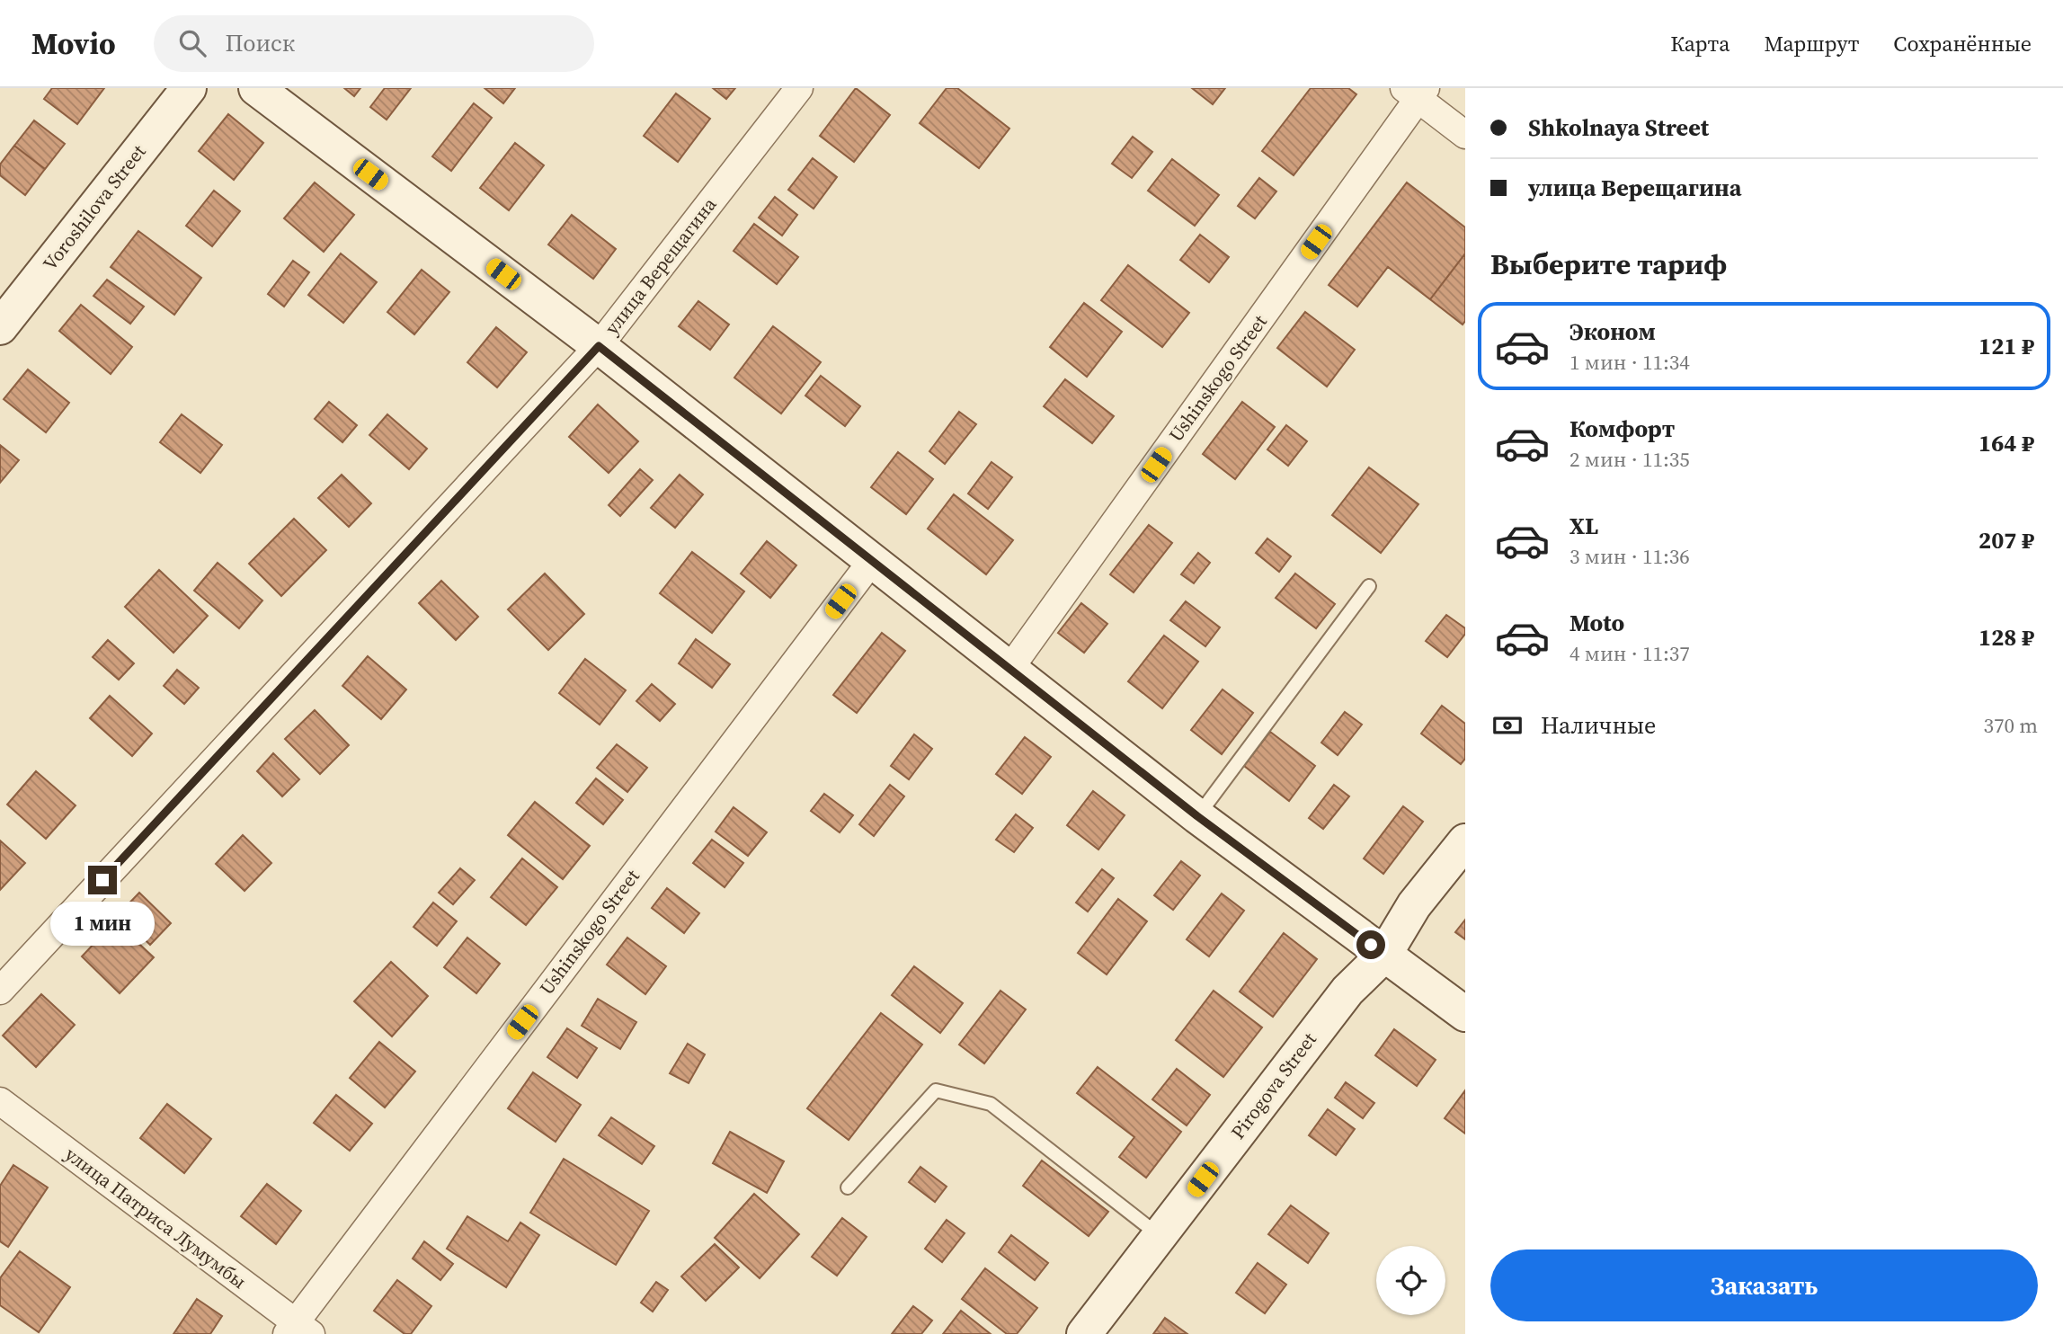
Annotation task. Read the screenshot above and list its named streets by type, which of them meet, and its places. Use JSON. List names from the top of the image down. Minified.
{"streets":{"street":["Voroshilova Street","улица Верещагина","Ushinskogo Street","Pirogova Street","улица Патриса Лумумбы"]},"crossings":[["Ushinskogo Street","улица Патриса Лумумбы"]],"page":{"header":"Movio","search":"Поиск","nav":["Карта","Маршрут","Сохранённые"],"banner":["Shkolnaya Street","улица Верещагина"],"heading":"Выберите тариф","list":[{"name":"Эконом","note":"1 мин · 11:34","value":"121 ₽"},{"name":"Комфорт","note":"2 мин · 11:35","value":"164 ₽"},{"name":"XL","note":"3 мин · 11:36","value":"207 ₽"},{"name":"Moto","note":"4 мин · 11:37","value":"128 ₽"}],"pay":["Наличные","370 m"],"bubble":"1 мин","buttons":"Заказать"}}
